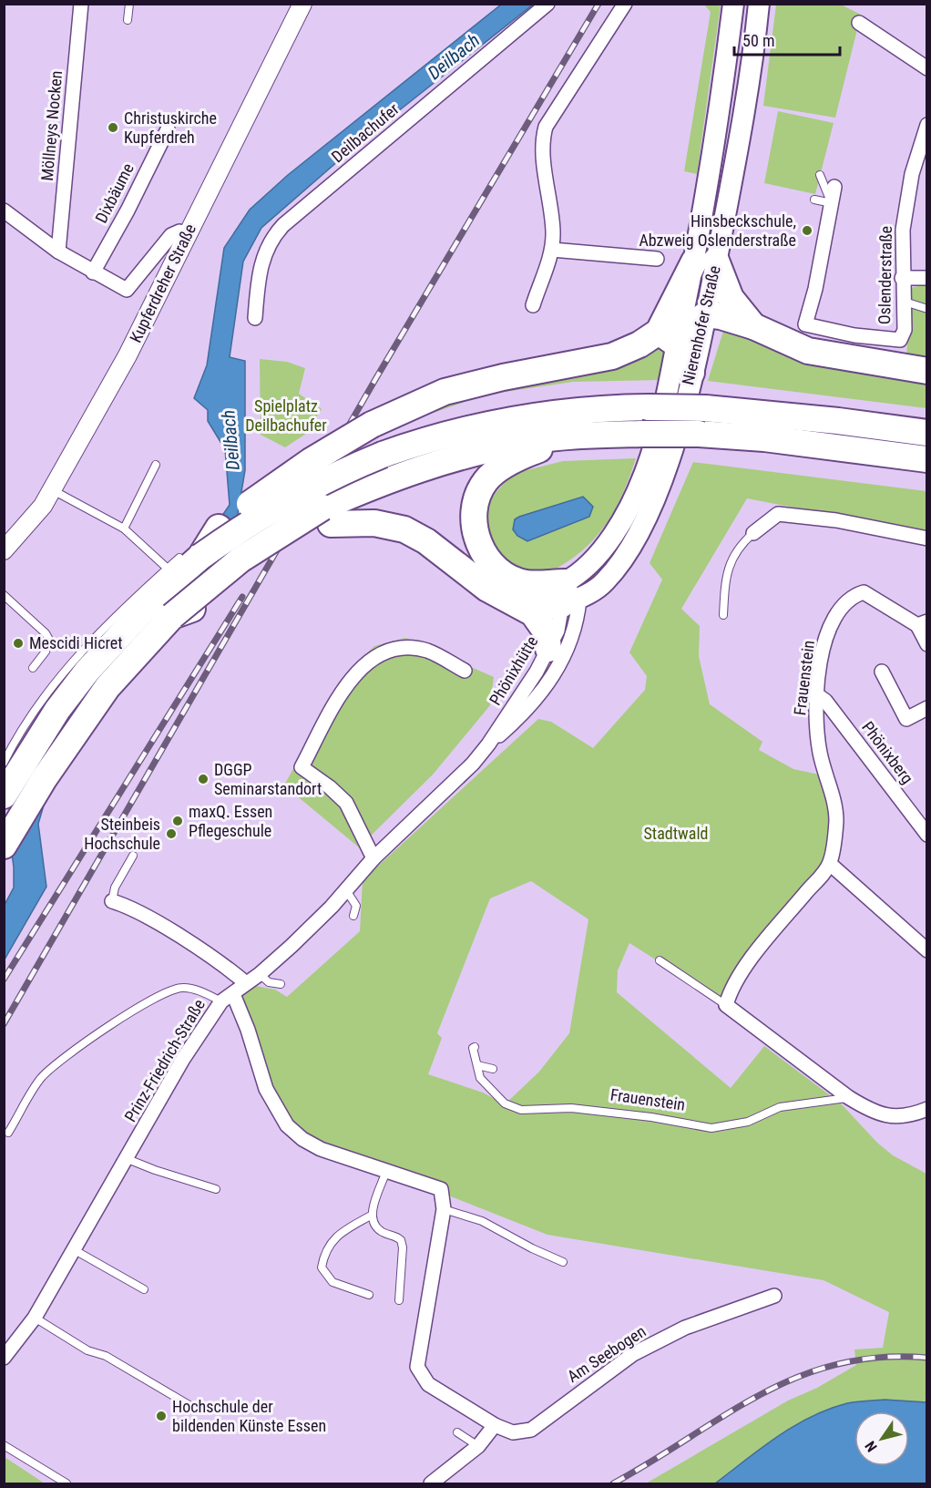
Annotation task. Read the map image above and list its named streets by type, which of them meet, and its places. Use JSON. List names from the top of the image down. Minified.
{"streets":{"main road":["Nierenhofer Straße"],"street":["Möllneys Nocken","Deilbachufer","Dixbäume","Oslenderstraße","Kupferdreher Straße","Phönixhütte","Frauenstein","Phönixberg","Prinz-Friedrich-Straße","Am Seebogen"]},"crossings":[["Nierenhofer Straße","Phönixhütte"],["Phönixhütte","Prinz-Friedrich-Straße"],["Frauenstein","Phönixberg"]],"water":["Deilbach"],"parks":["Spielplatz Deilbachufer","Stadtwald"],"places":["Christuskirche Kupferdreh","Hinsbeckschule, Abzweig Oslenderstraße","Mescidi Hicret","DGGP Seminarstandort","maxQ. Essen Pflegeschule","Steinbeis Hochschule","Hochschule der bildenden Künste Essen"],"scale_bar":"50 m","north":"bottom left"}
